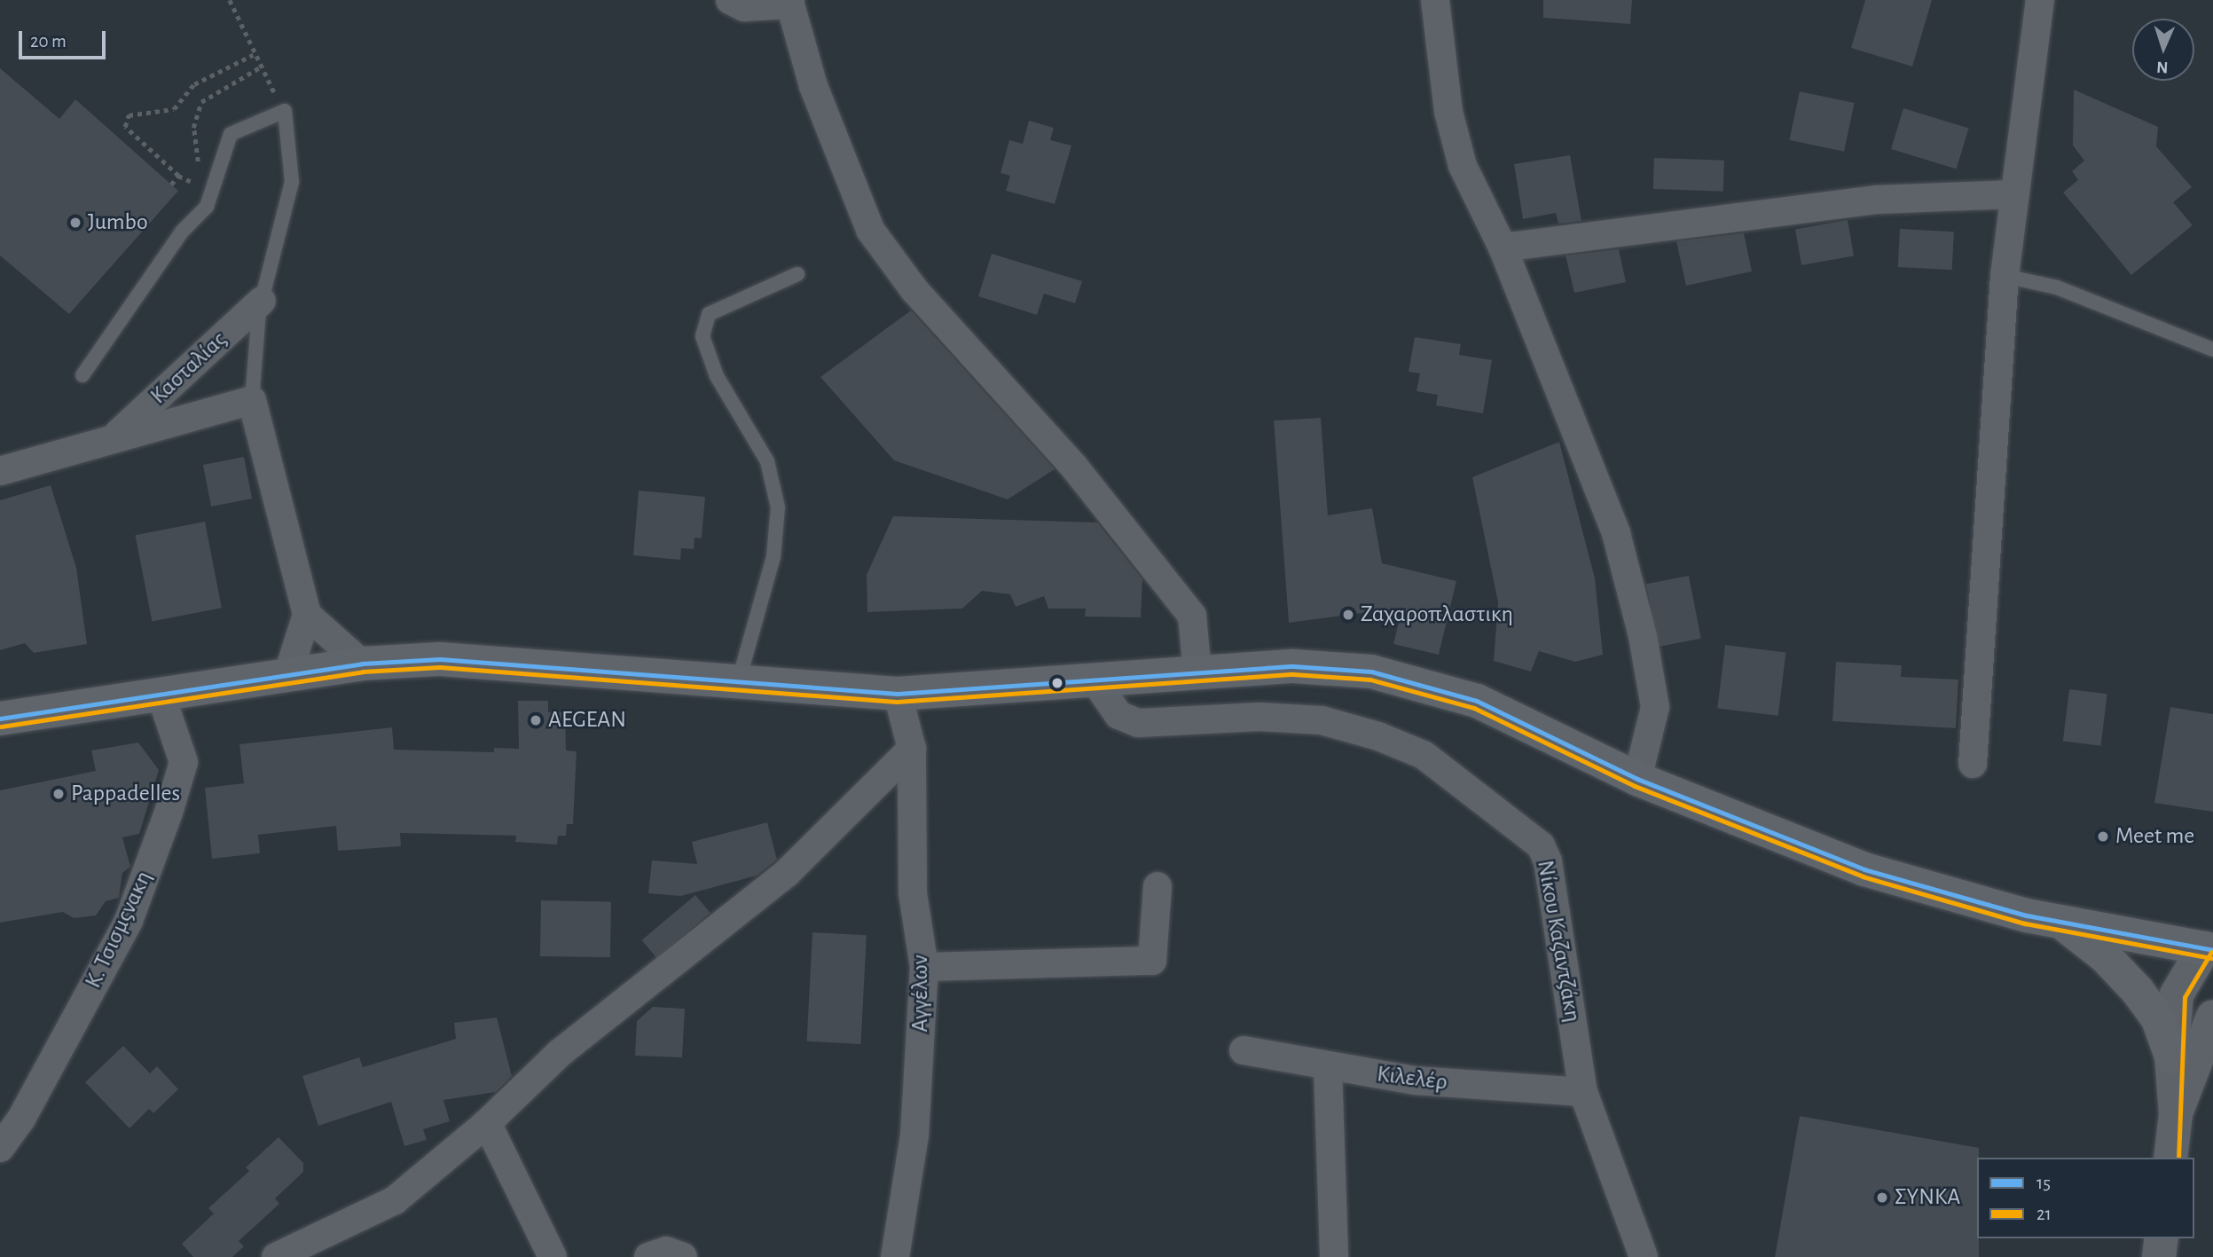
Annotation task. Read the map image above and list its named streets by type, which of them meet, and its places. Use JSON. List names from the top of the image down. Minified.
{"streets":{"street":["Κασταλίας","Κ. Τσισμςνακη","Νίκου Καζαντζάκη","Αγγέλων","Κιλελέρ"]},"crossings":[["Νίκου Καζαντζάκη","Κιλελέρ"]],"places":["Jumbo","Ζαχαροπλαστικη","AEGEAN","Pappadelles","Meet me","ΣΥΝΚΑ"],"lines":["transit line 15","transit line 21"],"legend":["15","21"],"scale_bar":"20 m","north":"bottom"}
